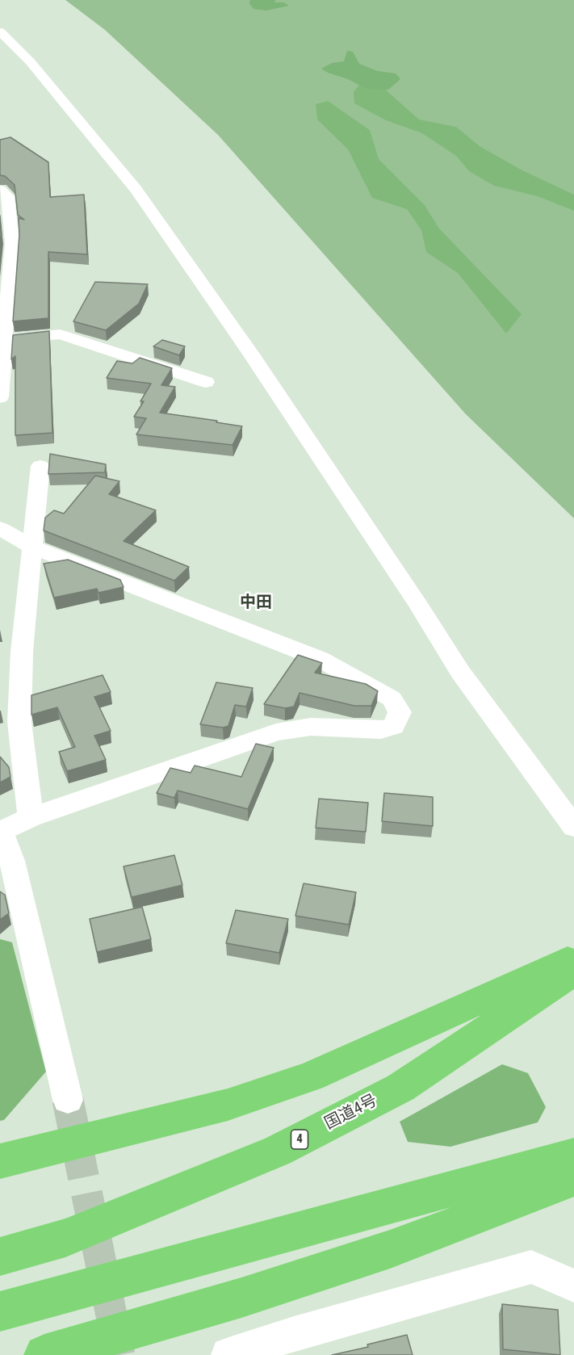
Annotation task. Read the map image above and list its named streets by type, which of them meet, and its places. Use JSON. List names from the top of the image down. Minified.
{"streets":{"highway":["国道4号","4"]},"districts":["中田"]}
